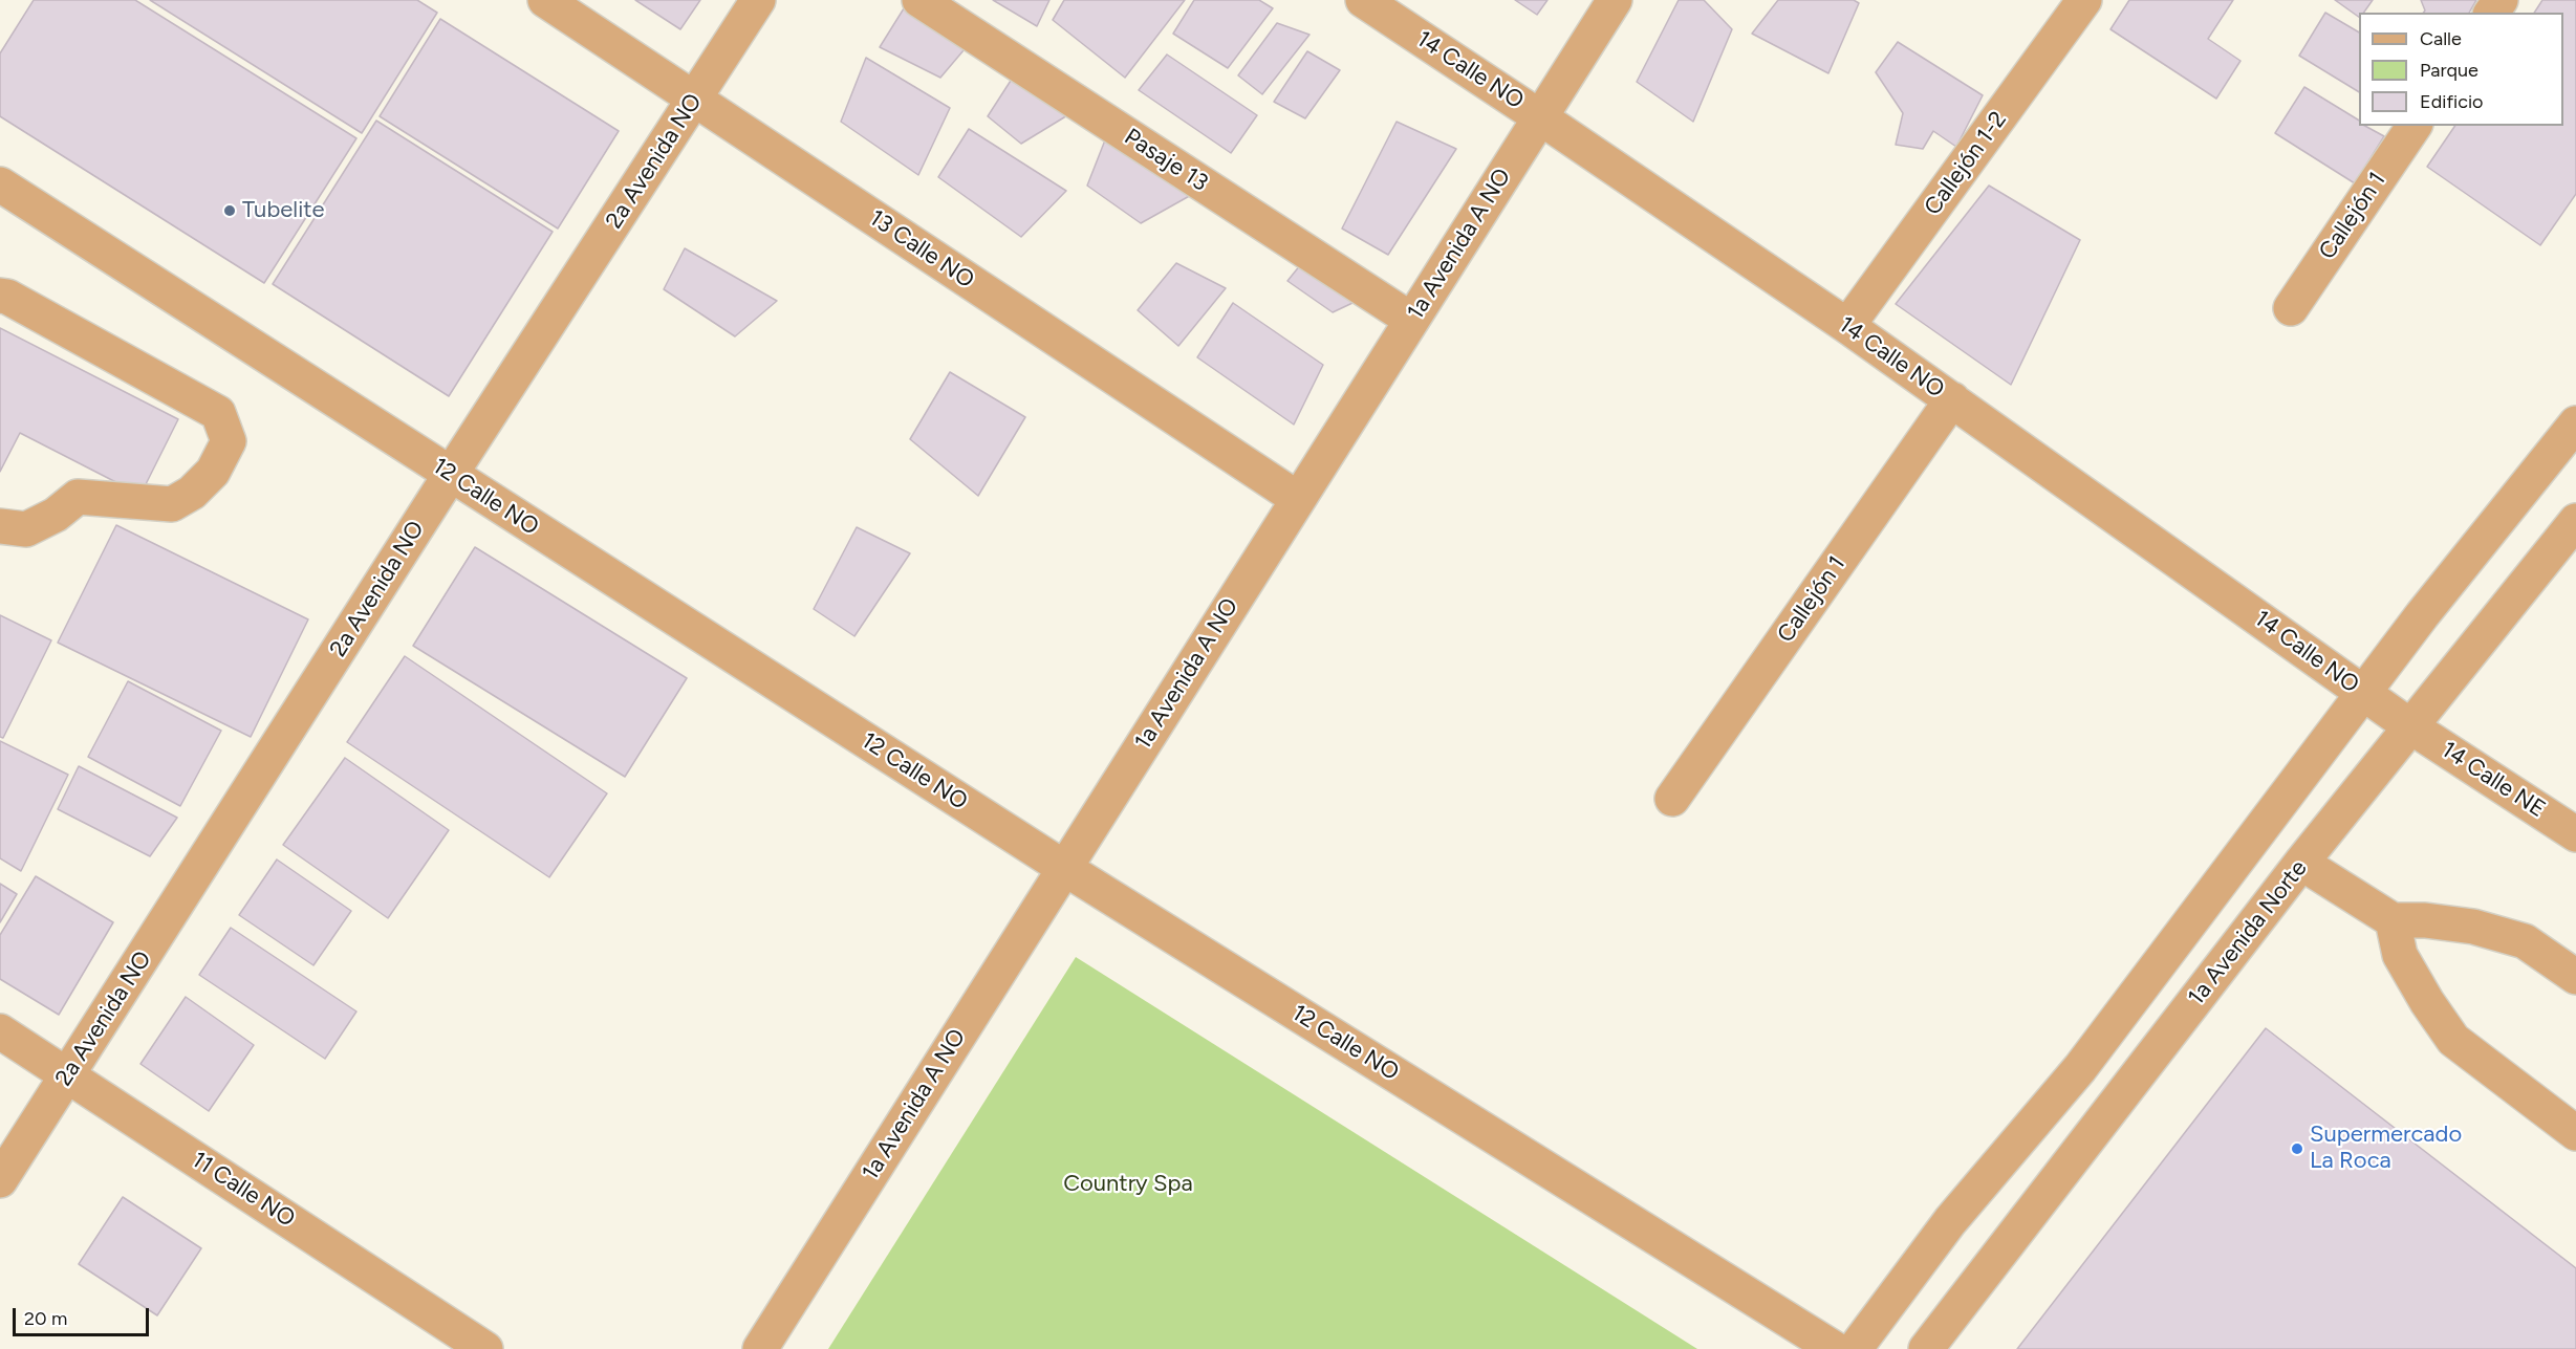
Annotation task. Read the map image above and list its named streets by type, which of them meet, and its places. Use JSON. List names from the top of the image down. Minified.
{"streets":{"street":["14 Calle NO","Pasaje 13","2a Avenida NO","Callejón 1-2","Callejón 1","1a Avenida A NO","13 Calle NO","12 Calle NO","14 Calle NE","1a Avenida Norte","11 Calle NO"]},"crossings":[["14 Calle NO","Callejón 1-2"],["14 Calle NO","Callejón 1"],["14 Calle NO","1a Avenida A NO"],["14 Calle NO","14 Calle NE"],["14 Calle NO","1a Avenida Norte"],["Pasaje 13","1a Avenida A NO"],["2a Avenida NO","13 Calle NO"],["2a Avenida NO","12 Calle NO"],["2a Avenida NO","11 Calle NO"],["1a Avenida A NO","13 Calle NO"],["1a Avenida A NO","12 Calle NO"],["14 Calle NE","1a Avenida Norte"]],"parks":["Country Spa"],"places":["Tubelite","Supermercado La Roca"],"legend":["Calle","Parque","Edificio"],"scale_bar":"20 m"}
